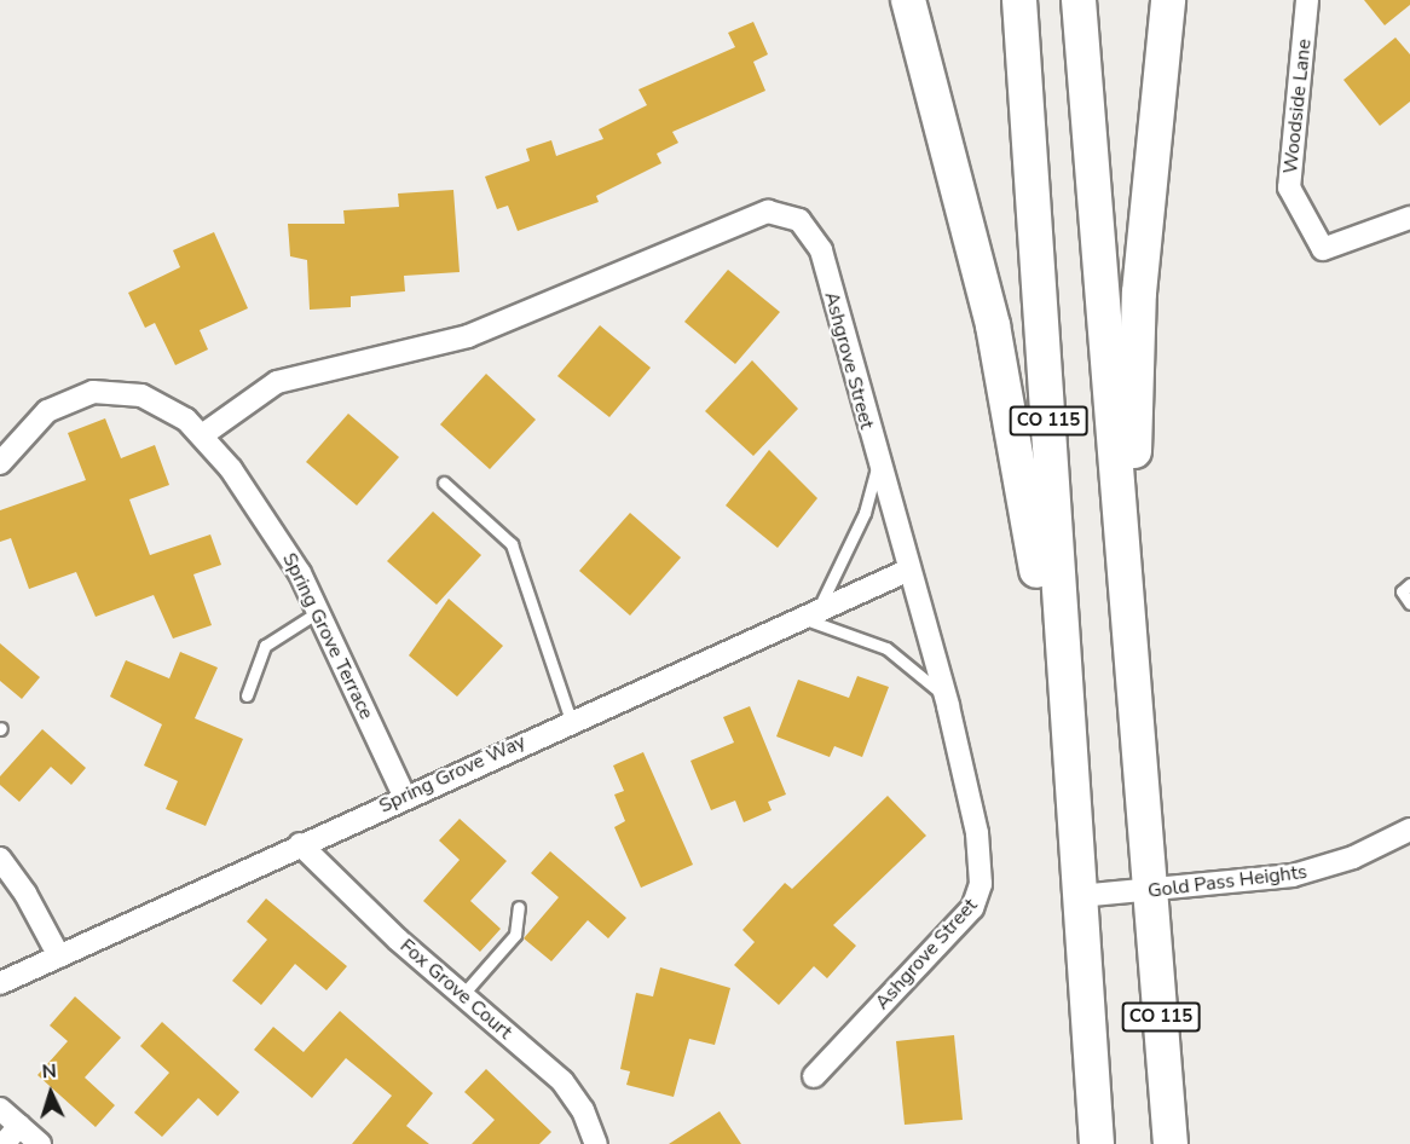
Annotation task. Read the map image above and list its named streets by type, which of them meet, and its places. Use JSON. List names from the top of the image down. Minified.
{"streets":{"highway":["CO 115"],"street":["Woodside Lane","Ashgrove Street","Spring Grove Terrace","Spring Grove Way","Gold Pass Heights","Fox Grove Court"]},"crossings":[["Ashgrove Street","Spring Grove Terrace"],["Ashgrove Street","Spring Grove Way"],["CO 115","Gold Pass Heights"],["Spring Grove Terrace","Spring Grove Way"],["Spring Grove Way","Fox Grove Court"]],"north":"top"}
